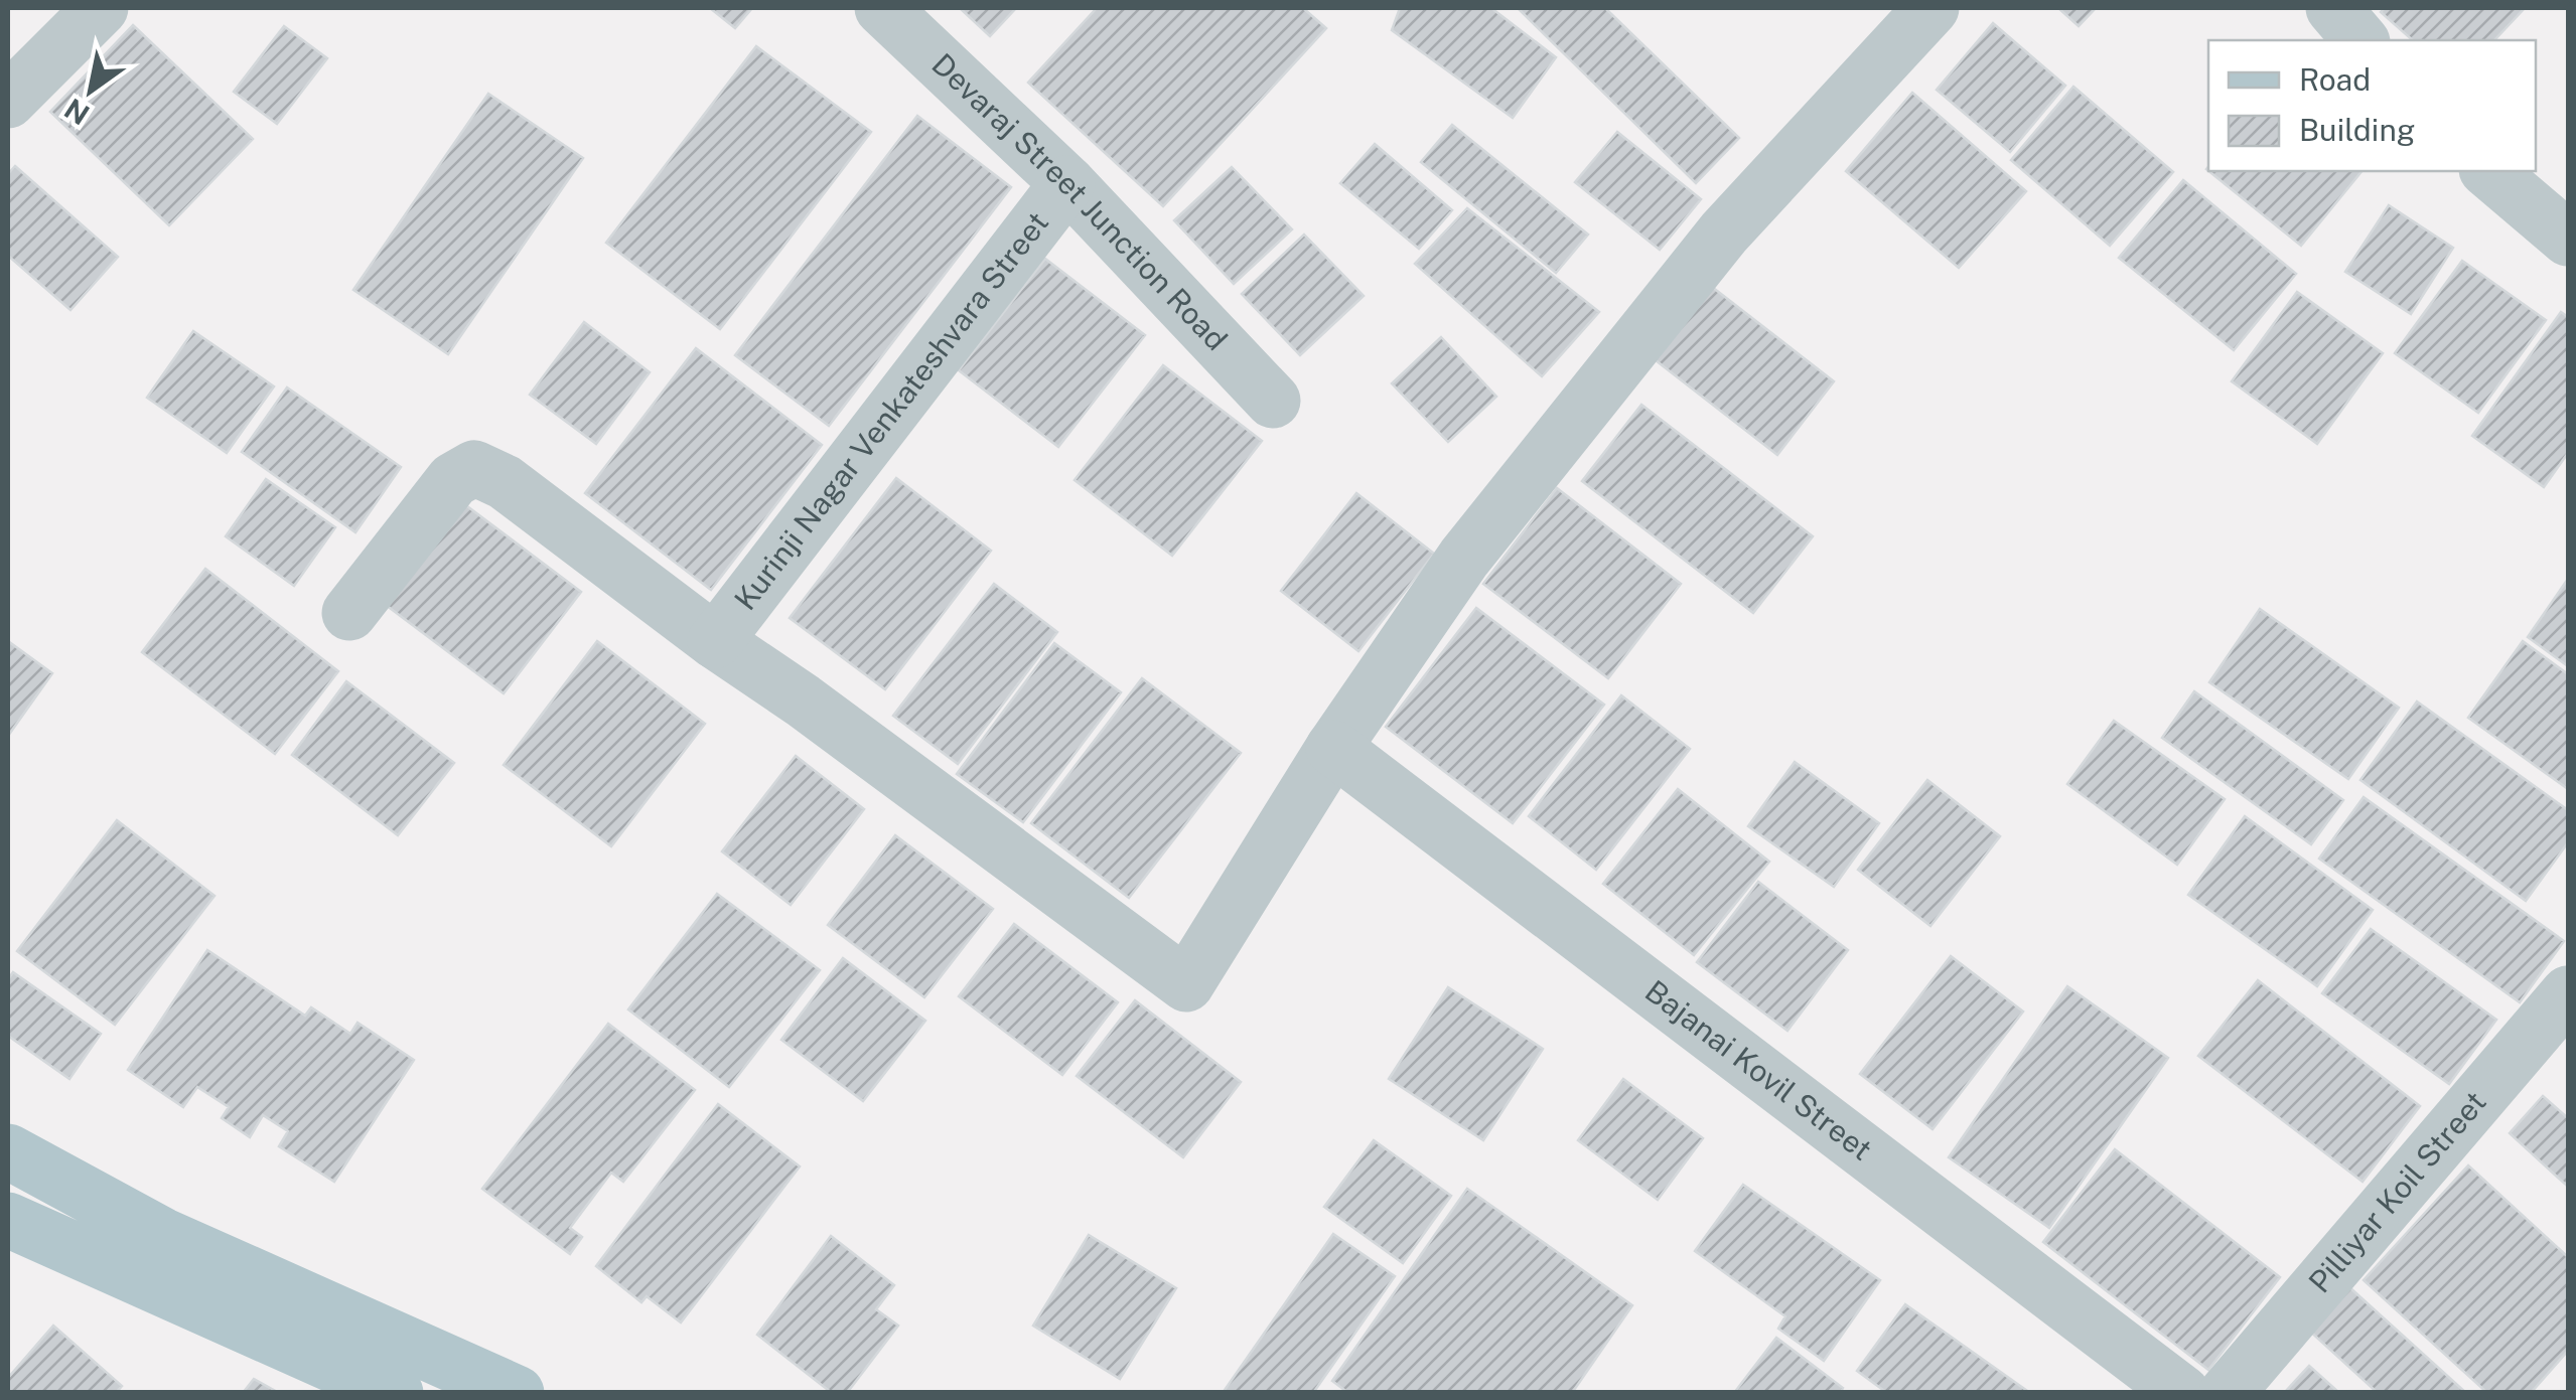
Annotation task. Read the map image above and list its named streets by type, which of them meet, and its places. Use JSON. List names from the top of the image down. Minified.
{"streets":{"street":["Devaraj Street Junction Road","Kurinji Nagar Venkateshvara Street","Bajanai Kovil Street","Pilliyar Koil Street"]},"crossings":[["Devaraj Street Junction Road","Kurinji Nagar Venkateshvara Street"]],"legend":["Road","Building"],"north":"bottom left"}
